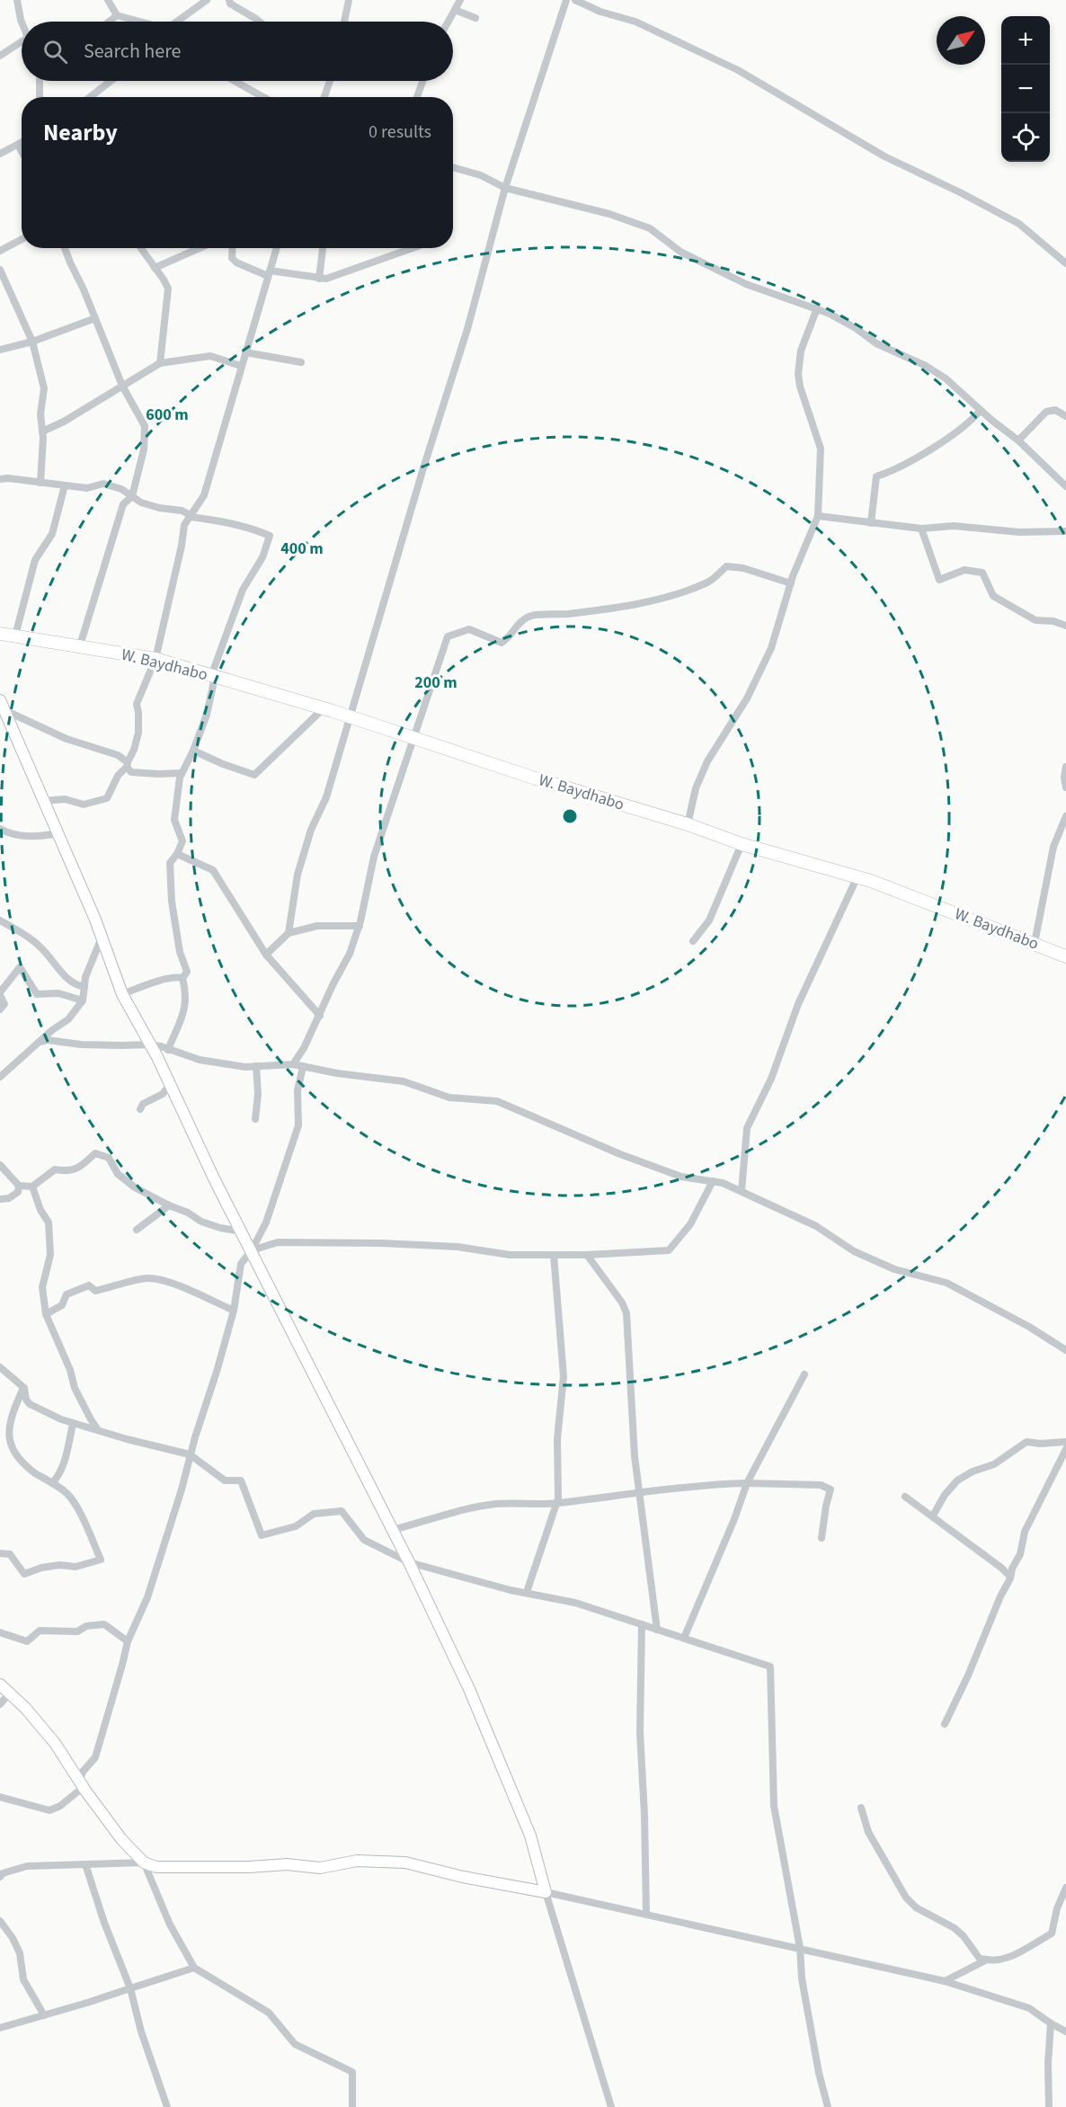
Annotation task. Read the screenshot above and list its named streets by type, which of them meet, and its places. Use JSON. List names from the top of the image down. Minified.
{"streets":{"main road":["W. Baydhabo"]},"north":"top right","page":{"map_buttons":["+","−"],"search":"Search here","heading":["Nearby","0 results"]},"rings":["600 m","400 m","200 m"]}
